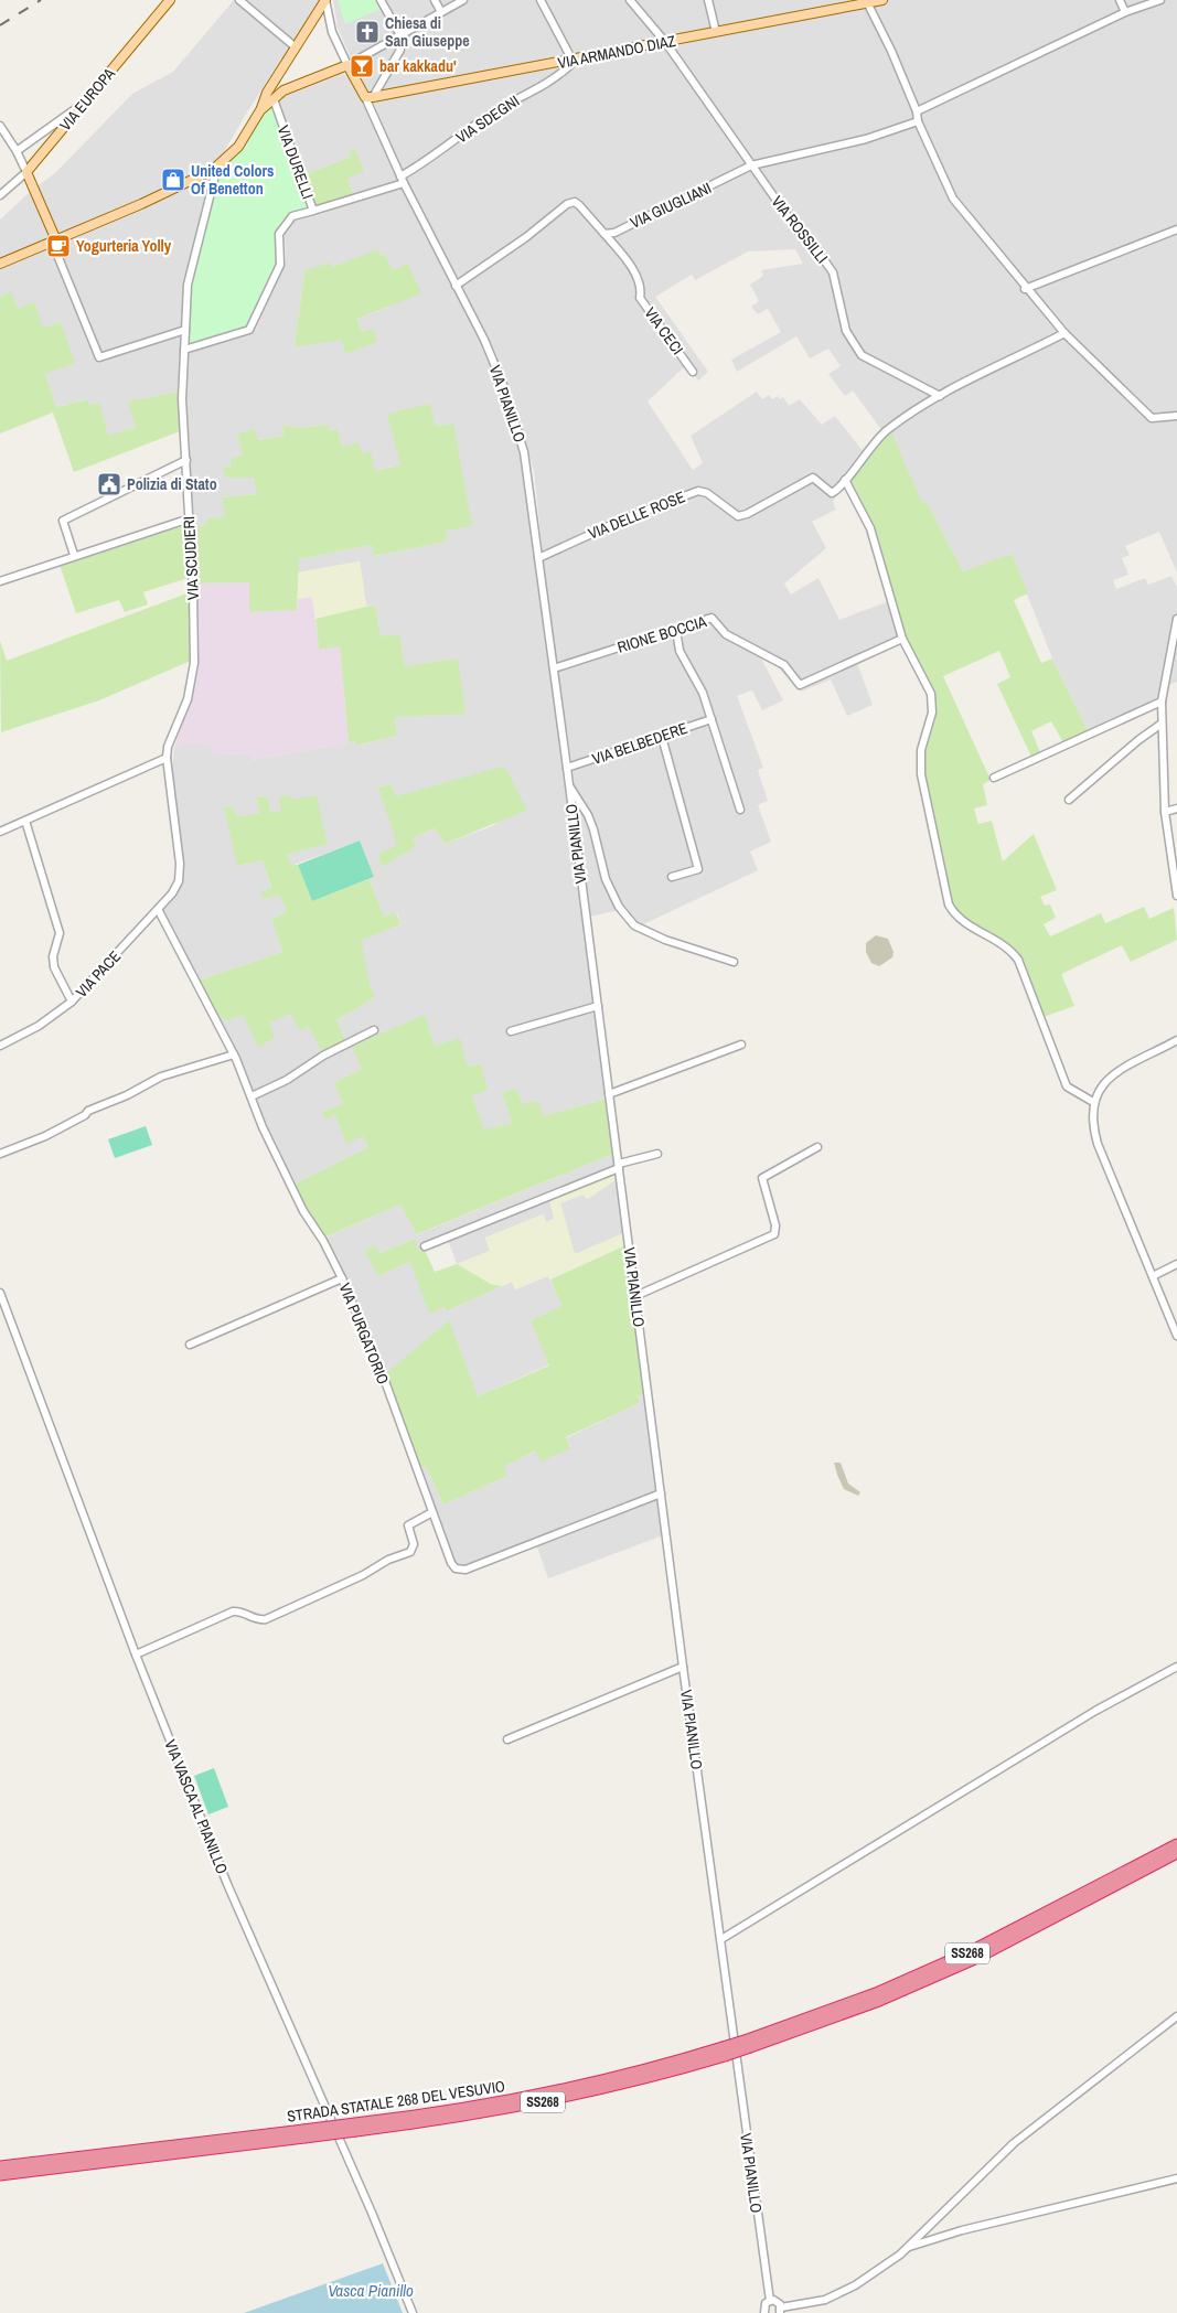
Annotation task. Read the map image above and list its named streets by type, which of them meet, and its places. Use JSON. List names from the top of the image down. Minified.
{"streets":{"highway":["SS268","STRADA STATALE 268 DEL VESUVIO"],"main road":["VIA ARMANDO DIAZ","VIA EUROPA"],"street":["VIA SDEGNI","VIA DURELLI","VIA GIUGLIANI","VIA ROSSILLI","VIA CECI","VIA PIANILLO","VIA DELLE ROSE","VIA SCUDIERI","RIONE BOCCIA","VIA BELBEDERE","VIA PACE","VIA PURGATORIO","VIA VASCA AL PIANILLO"]},"crossings":[["VIA ARMANDO DIAZ","VIA SDEGNI"],["VIA ARMANDO DIAZ","VIA ROSSILLI"],["VIA ARMANDO DIAZ","VIA PIANILLO"],["VIA SDEGNI","VIA DURELLI"],["VIA SDEGNI","VIA PIANILLO"],["VIA DURELLI","VIA SCUDIERI"],["VIA GIUGLIANI","VIA ROSSILLI"],["VIA GIUGLIANI","VIA CECI"],["VIA ROSSILLI","VIA DELLE ROSE"],["VIA PIANILLO","VIA DELLE ROSE"],["VIA PIANILLO","RIONE BOCCIA"],["VIA PIANILLO","VIA BELBEDERE"],["VIA PIANILLO","VIA PURGATORIO"],["VIA SCUDIERI","VIA PACE"],["VIA PACE","VIA PURGATORIO"]],"water":["Vasca Pianillo"],"places":{"church":["Chiesa di San Giuseppe"],"bar":["bar kakkadu'"],"shop":["United Colors Of Benetton"],"cafe":["Yogurteria Yolly"],"public building":["Polizia di Stato"]}}
